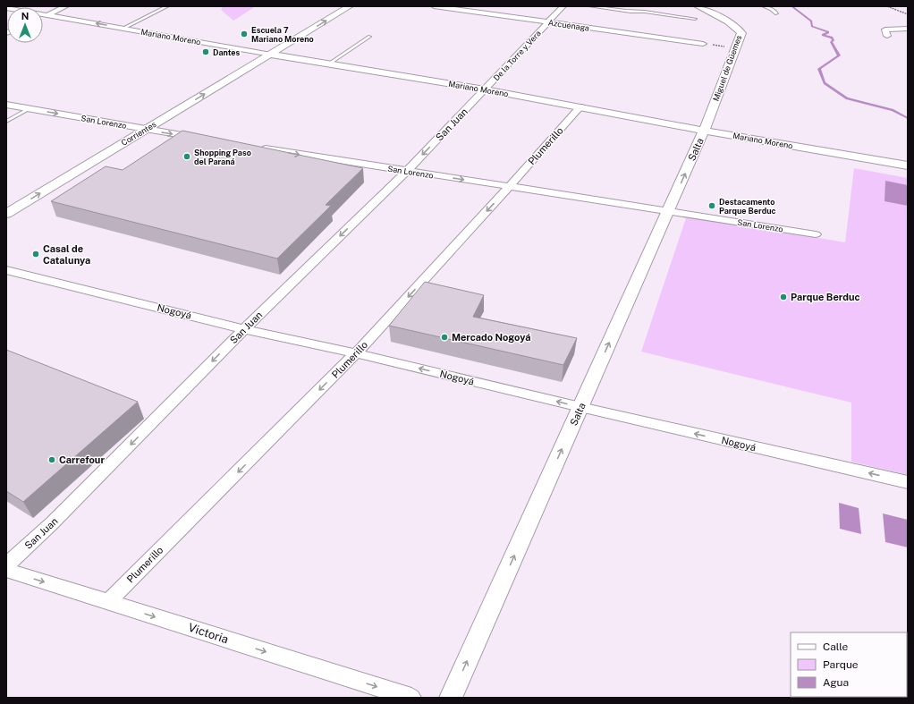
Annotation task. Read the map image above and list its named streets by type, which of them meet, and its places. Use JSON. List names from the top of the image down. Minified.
{"streets":{"street":["Azcuénaga","Mariano Moreno","De la Torre y Vera","Miguel de Güemes","San Lorenzo","San Juan","Corrientes","Plumerillo","Salta","Nogoyá","Victoria"]},"crossings":[["Azcuénaga","De la Torre y Vera"],["Mariano Moreno","De la Torre y Vera"],["Mariano Moreno","Miguel de Güemes"],["Mariano Moreno","San Juan"],["Mariano Moreno","Corrientes"],["Mariano Moreno","Plumerillo"],["Mariano Moreno","Salta"],["De la Torre y Vera","San Juan"],["Miguel de Güemes","Salta"],["San Lorenzo","San Juan"],["San Lorenzo","Corrientes"],["San Lorenzo","Plumerillo"],["San Lorenzo","Salta"],["San Juan","Nogoyá"],["Plumerillo","Nogoyá"],["Plumerillo","Victoria"],["Salta","Nogoyá"]],"one_way":["San Lorenzo","San Juan","Corrientes","Plumerillo","Salta","Nogoyá","Victoria"],"places":["Escuela 7 Mariano Moreno","Dantes","Shopping Paso del Paraná","Destacamento Parque Berduc","Casal de Catalunya","Parque Berduc","Mercado Nogoyá","Carrefour"],"legend":["Calle","Parque","Agua"],"north":"top"}
